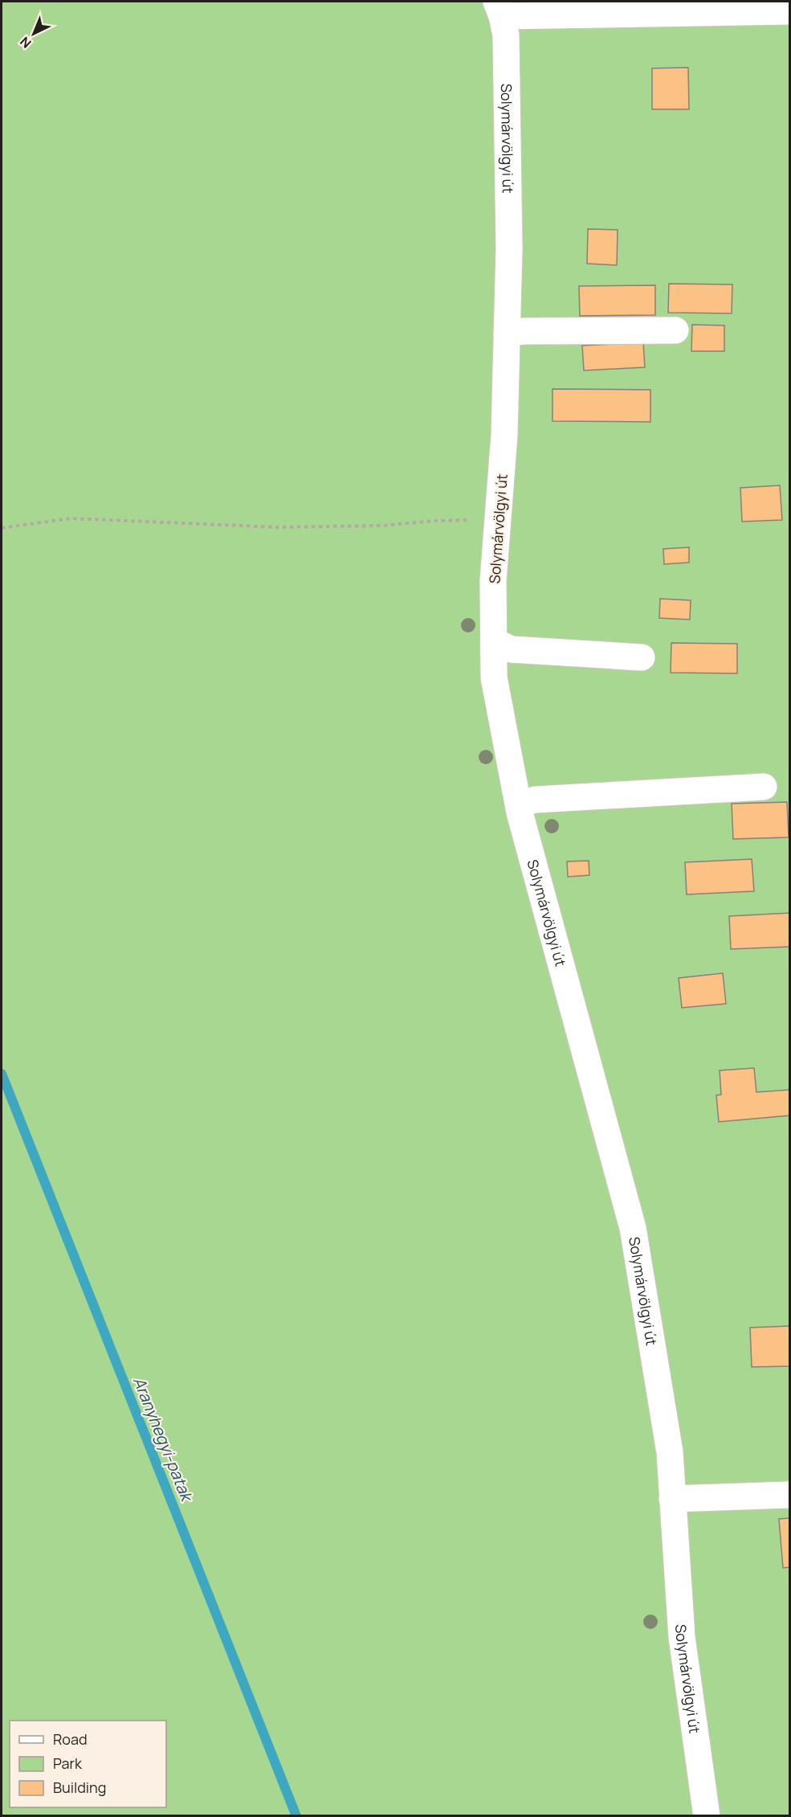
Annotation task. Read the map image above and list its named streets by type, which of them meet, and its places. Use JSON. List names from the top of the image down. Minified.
{"streets":{"street":["Solymárvölgyi út"]},"water":["Aranyhegyi-patak"],"legend":["Road","Park","Building"],"north":"bottom left"}
